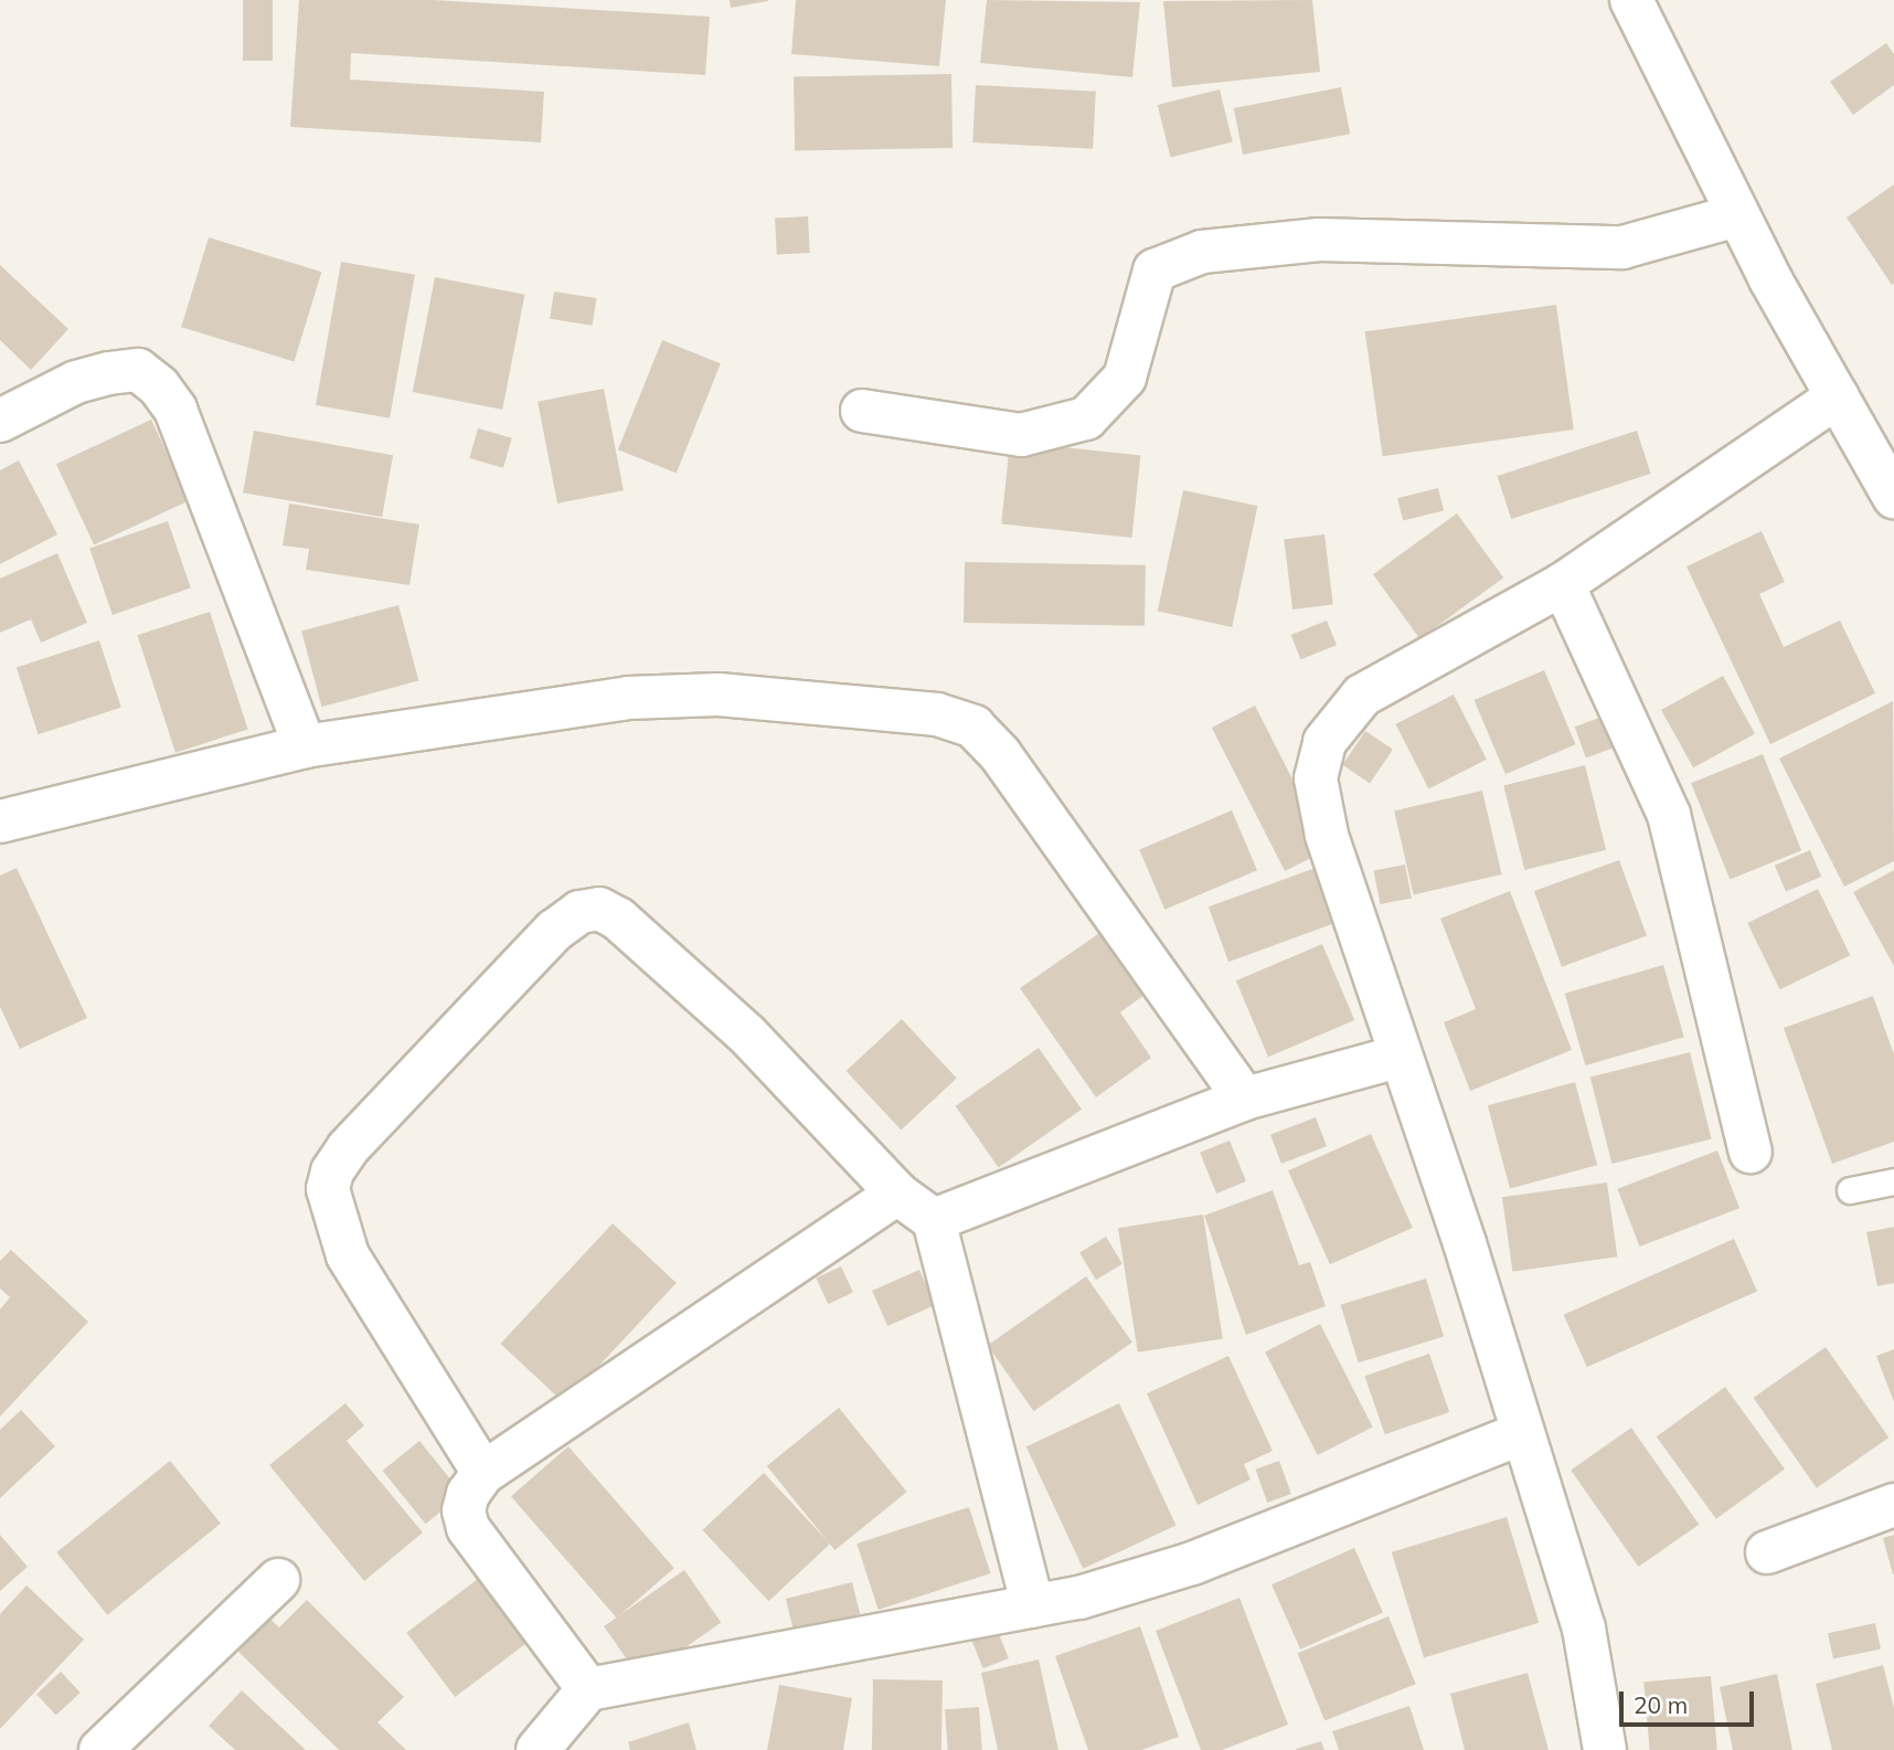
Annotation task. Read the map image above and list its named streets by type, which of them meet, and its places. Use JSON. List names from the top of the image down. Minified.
{"scale_bar":"20 m"}
